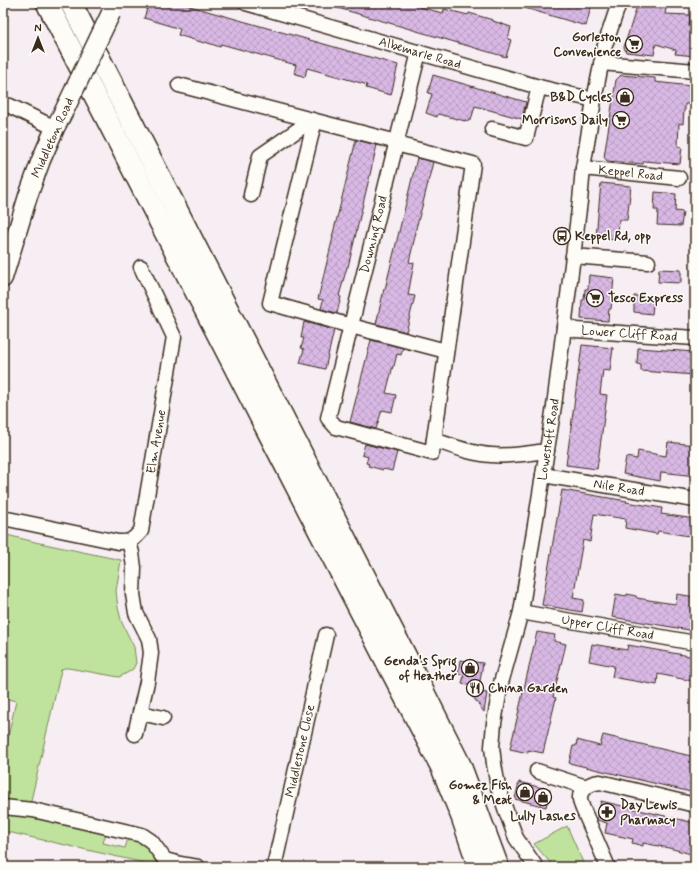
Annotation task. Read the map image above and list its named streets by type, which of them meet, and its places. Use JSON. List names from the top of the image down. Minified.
{"streets":{"main road":["Middleton Road"],"street":["Albemarle Road","Keppel Road","Downing Road","Lower Cliff Road","Lowestoft Road","Elm Avenue","Nile Road","Upper Cliff Road","Middlestone Close"]},"crossings":[["Albemarle Road","Downing Road"],["Albemarle Road","Lowestoft Road"],["Keppel Road","Lowestoft Road"],["Lower Cliff Road","Lowestoft Road"],["Lowestoft Road","Nile Road"],["Lowestoft Road","Upper Cliff Road"]],"places":{"supermarket":["Gorleston Convenience","Morrisons Daily","Tesco Express"],"shop":["B&D Cycles","Genda's Sprig of Heather","Gomez Fish & Meat","Lully Lashes"],"bus stop":["Keppel Rd, opp"],"restaurant":["China Garden"],"pharmacy":["Day Lewis Pharmacy"]},"north":"top"}
